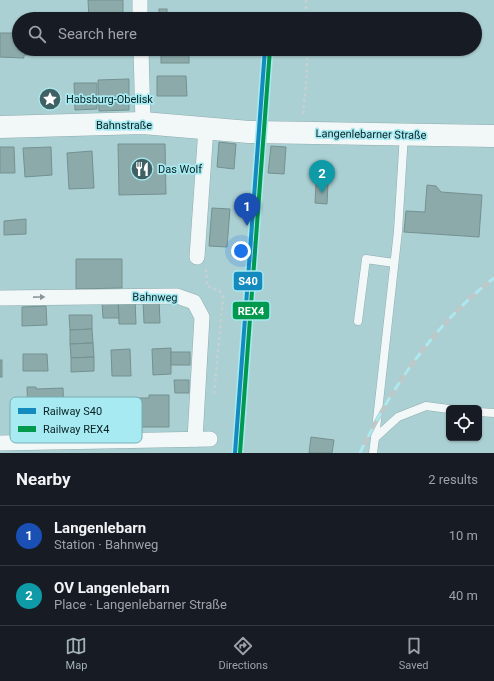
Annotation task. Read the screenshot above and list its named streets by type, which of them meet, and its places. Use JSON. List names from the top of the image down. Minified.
{"streets":{"street":["Bahnstraße","Langenlebarner Straße","Bahnweg"]},"crossings":[["Bahnstraße","Langenlebarner Straße"]],"places":{"place":["Habsburg-Obelisk"],"restaurant":["Das Wolf"]},"lines":["rail line S40","rail line REX4"],"legend":["Railway S40","Railway REX4"],"page":{"search":"Search here","pins":["2","1"],"heading":["Nearby","2 results"],"list":[{"mark":"1","name":"Langenlebarn","note":"Station · Bahnweg","value":"10 m"},{"mark":"2","name":"OV Langenlebarn","note":"Place · Langenlebarner Straße","value":"40 m"}],"nav":["Map","Directions","Saved"]}}
